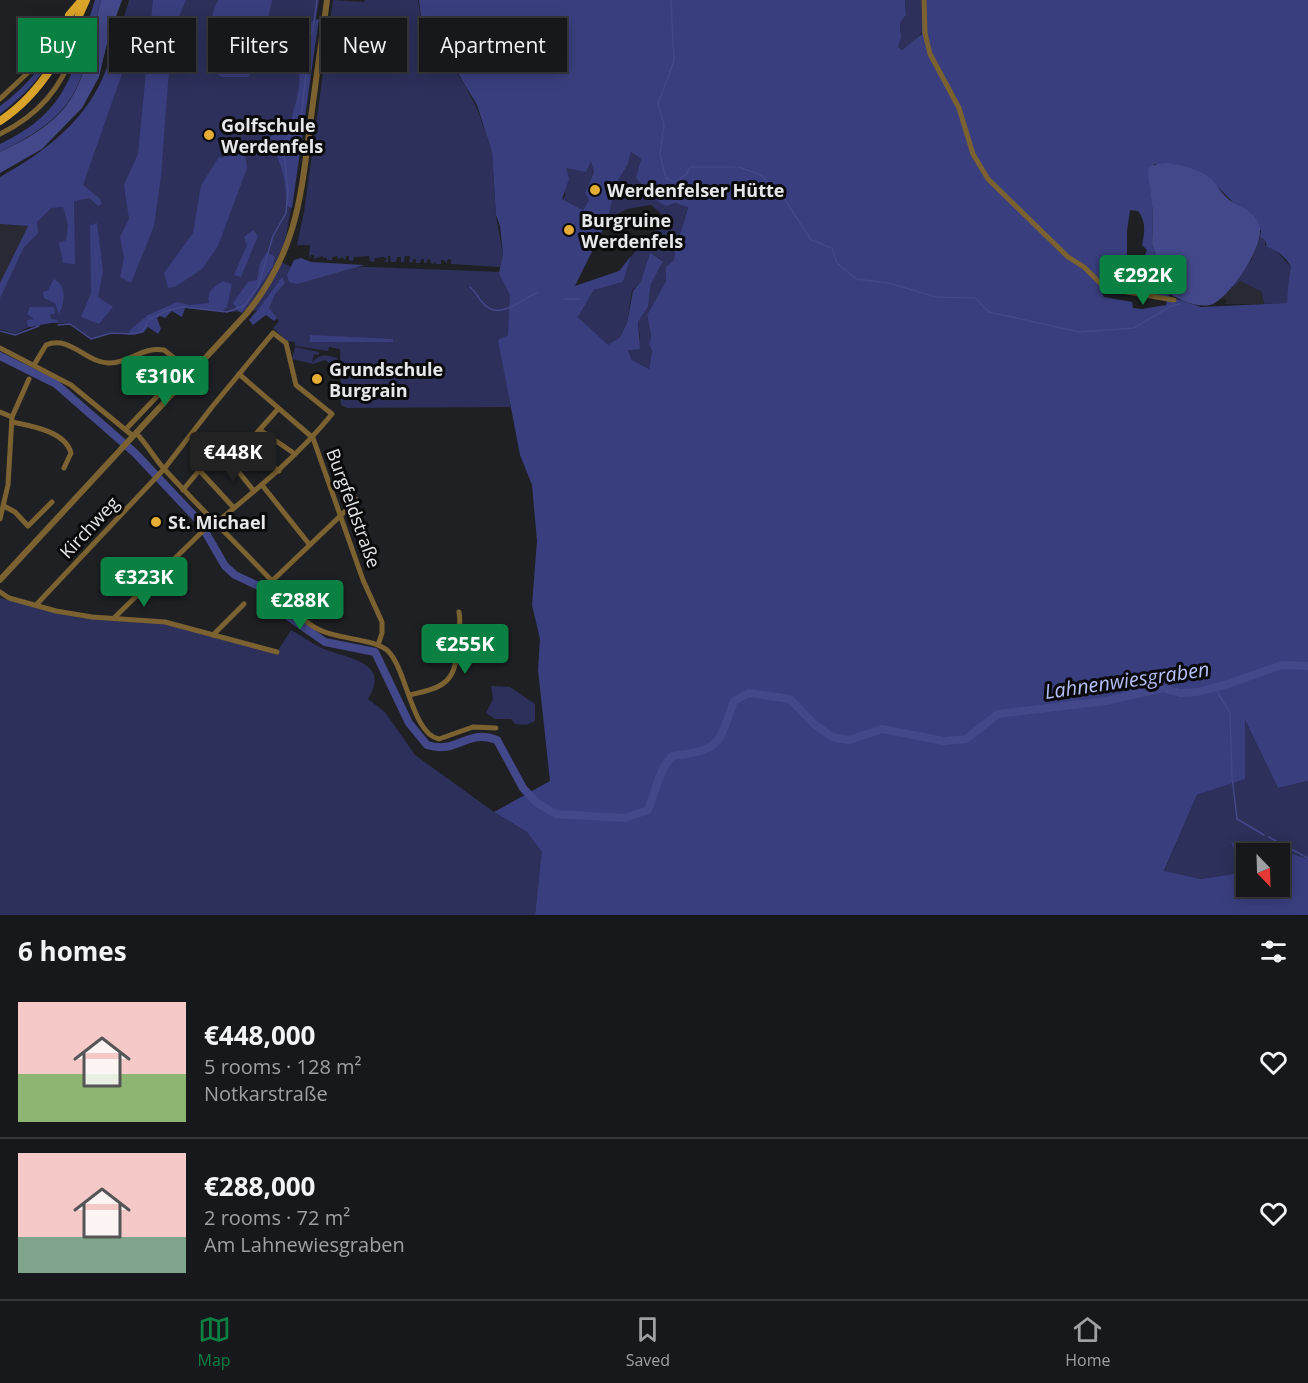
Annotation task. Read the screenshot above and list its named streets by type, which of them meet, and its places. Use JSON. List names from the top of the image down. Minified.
{"streets":{"street":["Burgfeldstraße","Kirchweg"]},"crossings":[["Burgfeldstraße","Kirchweg"]],"water":["Lahnenwiesgraben"],"places":["Golfschule Werdenfels","Werdenfelser Hütte","Burgruine Werdenfels","Grundschule Burgrain","St. Michael"],"north":"bottom right","page":{"chip":["Buy","Rent","Filters","New","Apartment"],"price":["€292K","€310K","€448K","€323K","€288K","€255K"],"heading":"6 homes","list":[{"name":"€448,000","note":"5 rooms · 128 m² · Notkarstraße"},{"name":"€288,000","note":"2 rooms · 72 m² · Am Lahnewiesgraben"}],"tabs":["Map","Saved","Home"]}}
